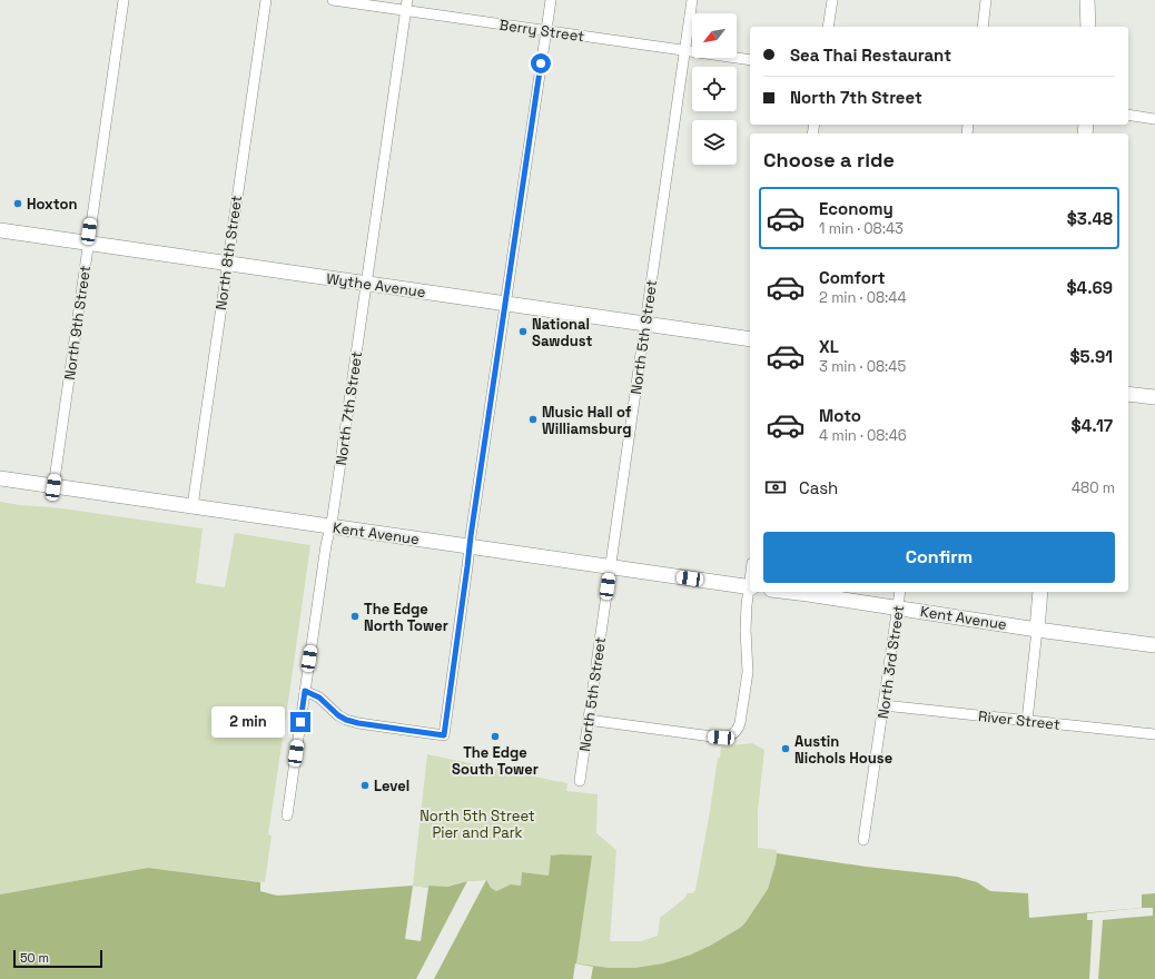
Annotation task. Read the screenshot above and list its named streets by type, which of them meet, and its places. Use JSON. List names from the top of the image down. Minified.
{"streets":{"main road":["Wythe Avenue","Kent Avenue"],"street":["Berry Street","North 8th Street","North 9th Street","North 5th Street","North 7th Street","North 3rd Street","River Street"]},"crossings":[["Berry Street","North 5th Street"],["Berry Street","North 7th Street"],["North 8th Street","Wythe Avenue"],["North 8th Street","Kent Avenue"],["Wythe Avenue","North 9th Street"],["Wythe Avenue","North 5th Street"],["Wythe Avenue","North 7th Street"],["North 9th Street","Kent Avenue"],["North 5th Street","Kent Avenue"],["North 7th Street","Kent Avenue"],["Kent Avenue","North 3rd Street"],["North 3rd Street","River Street"]],"parks":["North 5th Street Pier and Park"],"places":["Hoxton","National Sawdust","Music Hall of Williamsburg","The Edge North Tower","The Edge South Tower","Austin Nichols House","Level"],"scale_bar":"50 m","north":"bottom left","page":{"banner":["Sea Thai Restaurant","North 7th Street"],"heading":"Choose a ride","list":[{"name":"Economy","note":"1 min · 08:43","value":"$3.48"},{"name":"Comfort","note":"2 min · 08:44","value":"$4.69"},{"name":"XL","note":"3 min · 08:45","value":"$5.91"},{"name":"Moto","note":"4 min · 08:46","value":"$4.17"}],"pay":["Cash","480 m"],"buttons":"Confirm","bubble":"2 min","scale":"50 m"}}
